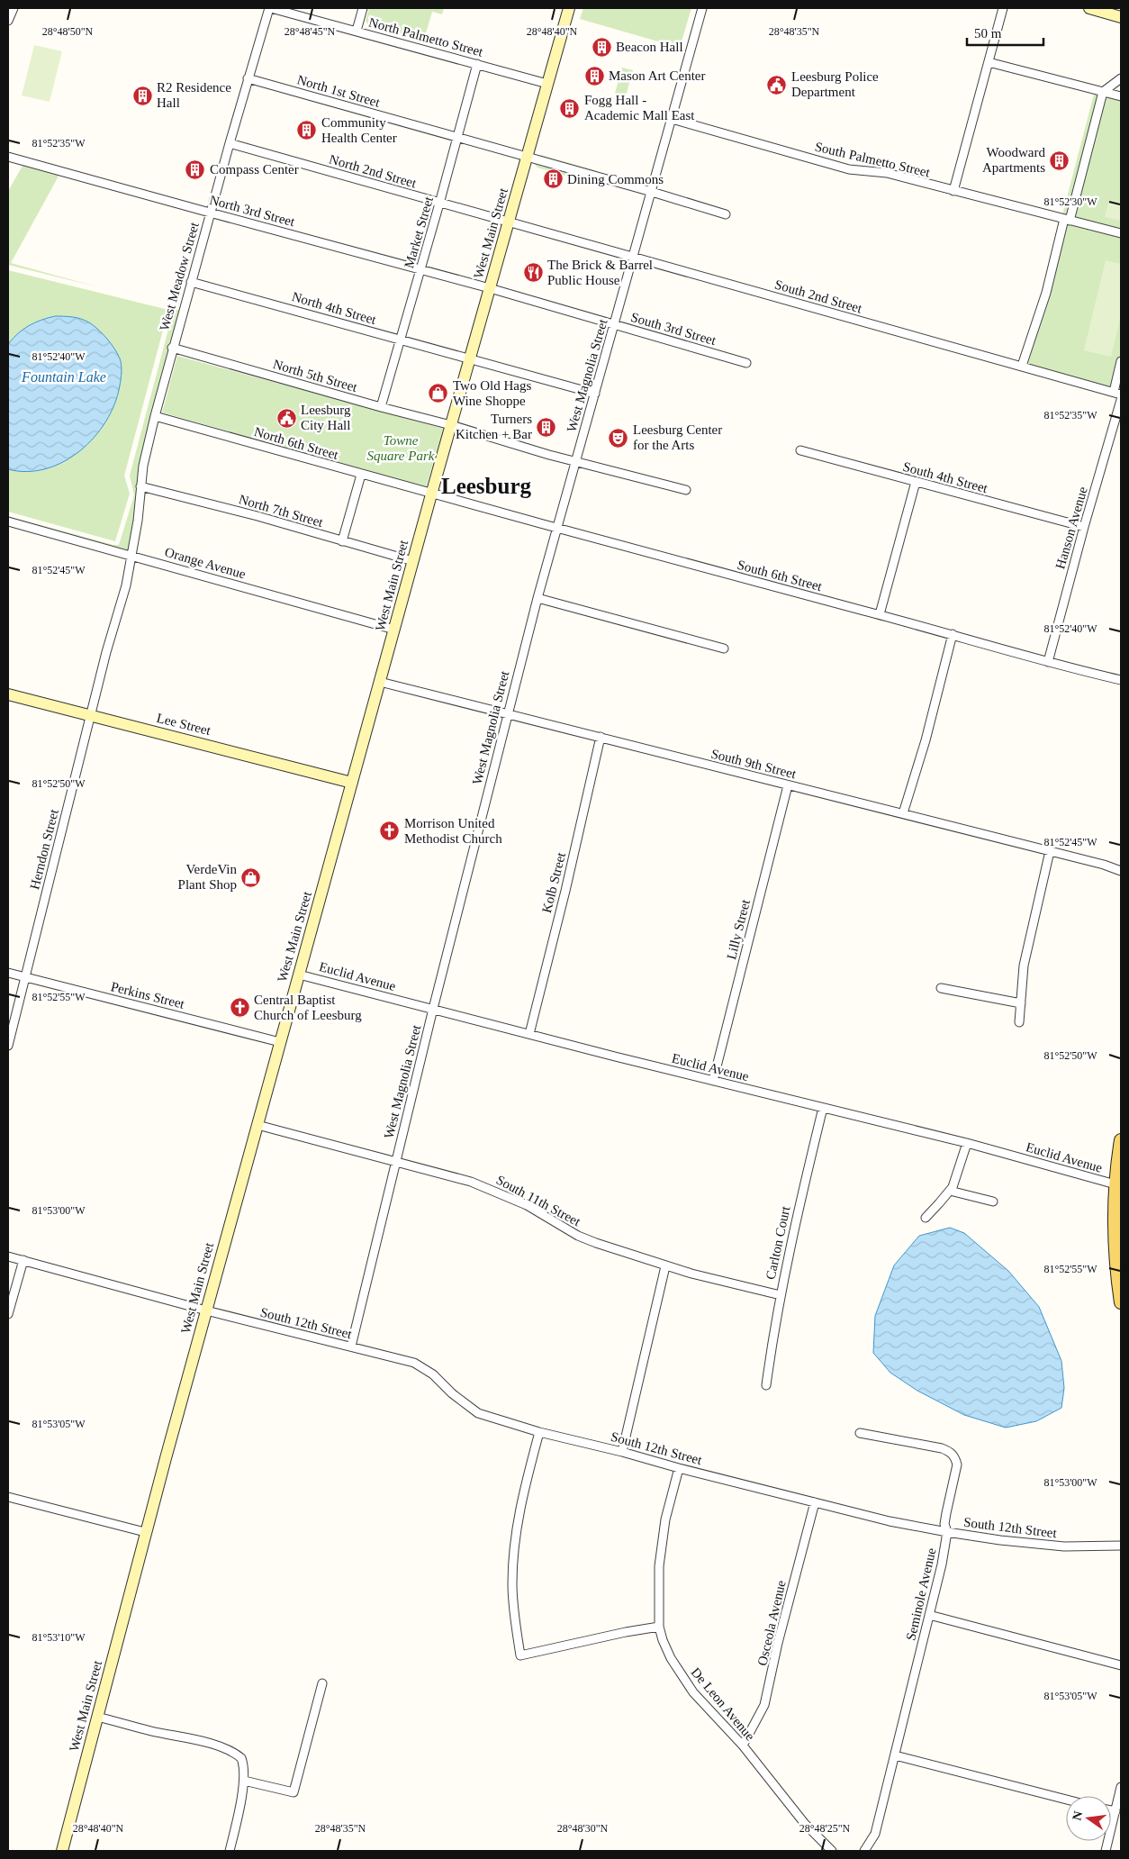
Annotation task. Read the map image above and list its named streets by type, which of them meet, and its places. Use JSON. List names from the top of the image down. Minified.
{"streets":{"main road":["West Main Street","Lee Street"],"street":["North Palmetto Street","North 1st Street","South Palmetto Street","North 2nd Street","North 3rd Street","Market Street","West Meadow Street","South 2nd Street","North 4th Street","South 3rd Street","North 5th Street","West Magnolia Street","North 6th Street","South 4th Street","North 7th Street","Hanson Avenue","Orange Avenue","South 6th Street","South 9th Street","Herndon Street","Kolb Street","Lilly Street","Euclid Avenue","Perkins Street","South 11th Street","Carlton Court","South 12th Street","Seminole Avenue","Osceola Avenue","De Leon Avenue"]},"crossings":[["North Palmetto Street","Market Street"],["North Palmetto Street","West Main Street"],["North Palmetto Street","West Meadow Street"],["North 1st Street","Market Street"],["North 1st Street","West Main Street"],["North 1st Street","West Meadow Street"],["North 1st Street","West Magnolia Street"],["South Palmetto Street","West Magnolia Street"],["North 2nd Street","Market Street"],["North 2nd Street","West Main Street"],["North 2nd Street","West Meadow Street"],["North 2nd Street","South 2nd Street"],["North 3rd Street","Market Street"],["North 3rd Street","West Main Street"],["North 3rd Street","West Meadow Street"],["North 3rd Street","South 3rd Street"],["Market Street","North 4th Street"],["Market Street","North 5th Street"],["West Main Street","South 2nd Street"],["West Main Street","North 4th Street"],["West Main Street","South 3rd Street"],["West Main Street","North 5th Street"],["West Main Street","North 6th Street"],["West Main Street","North 7th Street"],["West Main Street","Orange Avenue"],["West Main Street","South 6th Street"],["West Main Street","Lee Street"],["West Main Street","South 9th Street"],["West Main Street","Euclid Avenue"],["West Main Street","Perkins Street"],["West Main Street","South 11th Street"],["West Main Street","South 12th Street"],["West Meadow Street","North 4th Street"],["West Meadow Street","North 5th Street"],["West Meadow Street","North 6th Street"],["West Meadow Street","North 7th Street"],["West Meadow Street","Orange Avenue"],["West Meadow Street","Herndon Street"],["South 2nd Street","West Magnolia Street"],["South 3rd Street","West Magnolia Street"],["North 5th Street","West Magnolia Street"],["West Magnolia Street","South 6th Street"],["West Magnolia Street","South 9th Street"],["West Magnolia Street","Euclid Avenue"],["West Magnolia Street","South 11th Street"],["West Magnolia Street","South 12th Street"],["North 6th Street","South 6th Street"],["South 4th Street","Hanson Avenue"],["Hanson Avenue","South 6th Street"],["Orange Avenue","Herndon Street"],["Lee Street","Herndon Street"],["South 9th Street","Kolb Street"],["South 9th Street","Lilly Street"],["Herndon Street","Perkins Street"],["Kolb Street","Euclid Avenue"],["Lilly Street","Euclid Avenue"],["Euclid Avenue","Carlton Court"],["South 11th Street","Carlton Court"],["South 12th Street","Seminole Avenue"],["South 12th Street","Osceola Avenue"],["South 12th Street","De Leon Avenue"],["Osceola Avenue","De Leon Avenue"]],"districts":["Leesburg"],"water":["Fountain Lake"],"parks":["Towne Square Park"],"places":{"building":["Beacon Hall","Mason Art Center","R2 Residence Hall","Fogg Hall - Academic Mall East","Community Health Center","Woodward Apartments","Compass Center","Dining Commons","Turners Kitchen + Bar"],"public building":["Leesburg Police Department","Leesburg City Hall"],"restaurant":["The Brick & Barrel Public House"],"shop":["Two Old Hags Wine Shoppe","VerdeVin Plant Shop"],"theatre":["Leesburg Center for the Arts"],"church":["Morrison United Methodist Church","Central Baptist Church of Leesburg"]},"scale_bar":"50 m","north":"left","coordinates":["28°48'50\"N","28°48'45\"N","28°48'40\"N","28°48'35\"N","81°52'35\"W","81°52'30\"W","81°52'40\"W","81°52'45\"W","81°52'50\"W","81°52'55\"W","81°53'00\"W","81°53'05\"W","81°53'10\"W","28°48'30\"N","28°48'25\"N"]}
